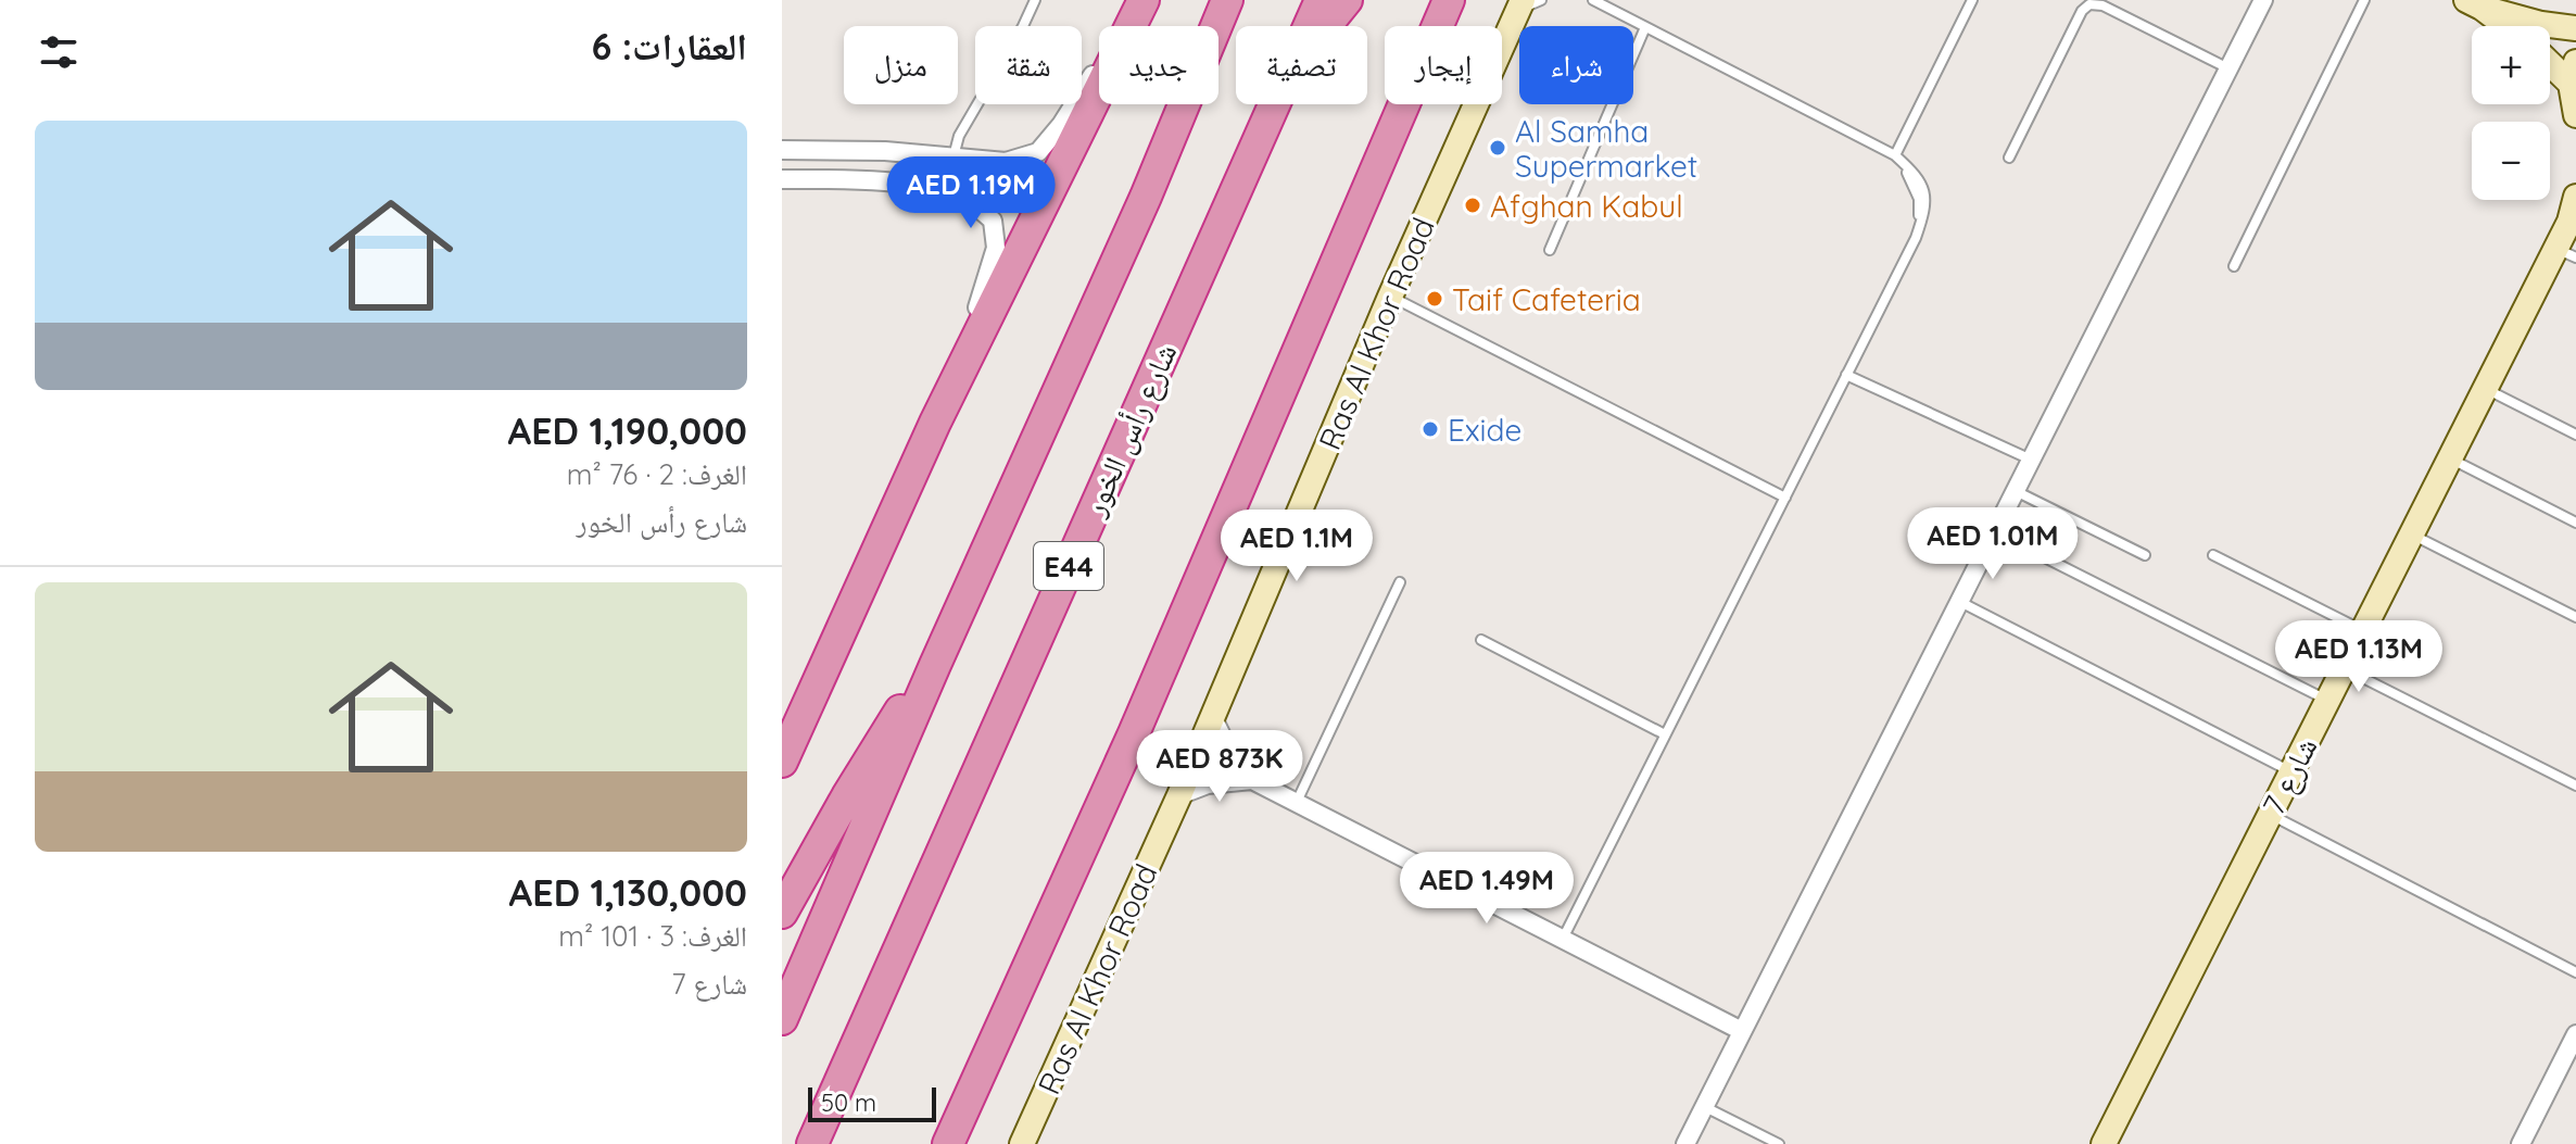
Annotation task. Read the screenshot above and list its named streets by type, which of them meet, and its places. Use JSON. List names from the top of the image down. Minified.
{"streets":{"highway":["شارع رأس الخور","E44"],"street":["Ras Al Khor Road","شارع 7"]},"places":["Al Samha Supermarket","Afghan Kabul","Taif Cafeteria","Exide"],"scale_bar":"50 m","page":{"heading":"العقارات: 6","map_buttons":["+","−"],"chip":["شراء","إيجار","تصفية","جديد","شقة","منزل"],"list":[{"name":"AED 1,190,000","note":"الغرف: 2 · 76 m² · شارع رأس الخور"},{"name":"AED 1,130,000","note":"الغرف: 3 · 101 m² · شارع 7"}],"price":["AED 1.19M","AED 1.01M","AED 1.1M","AED 1.13M","AED 873K","AED 1.49M"],"scale":"50 m"}}
